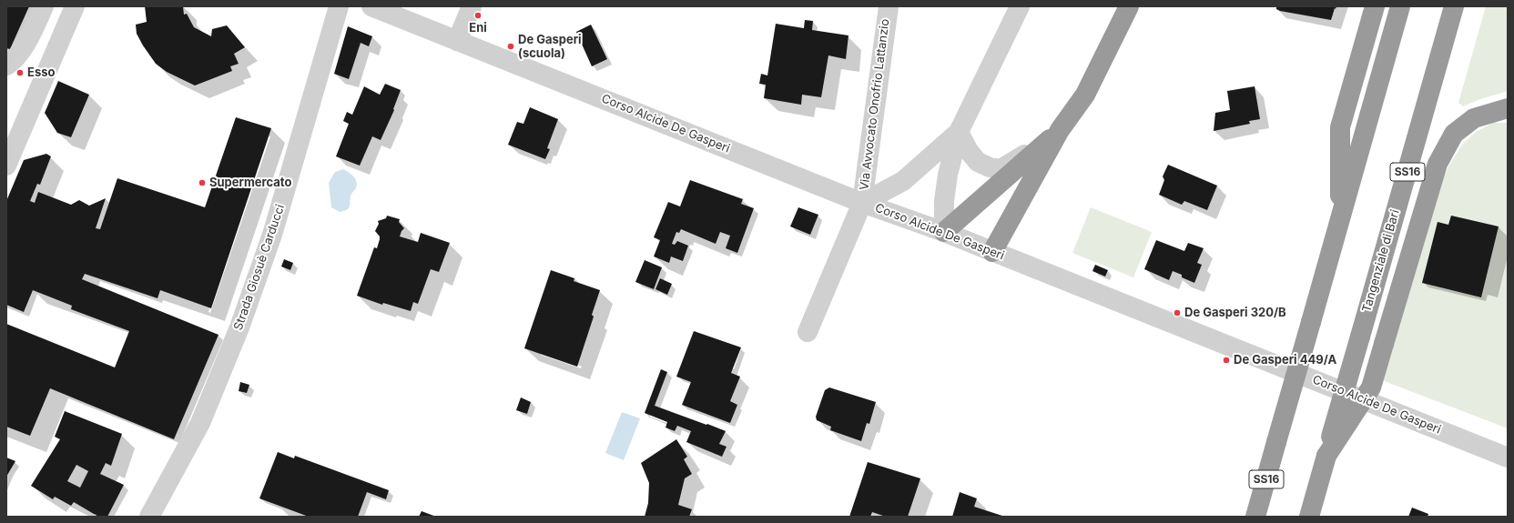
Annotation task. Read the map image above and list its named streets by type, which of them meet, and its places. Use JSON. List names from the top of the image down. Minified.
{"streets":{"highway":["SS16","Tangenziale di Bari"],"street":["Via Avvocato Onofrio Lattanzio","Corso Alcide De Gasperi","Strada Giosuè Carducci"]},"crossings":[["Via Avvocato Onofrio Lattanzio","Corso Alcide De Gasperi"]],"places":["Eni","De Gasperi (scuola)","Esso","Supermercato","De Gasperi 320/B","De Gasperi 449/A"]}
